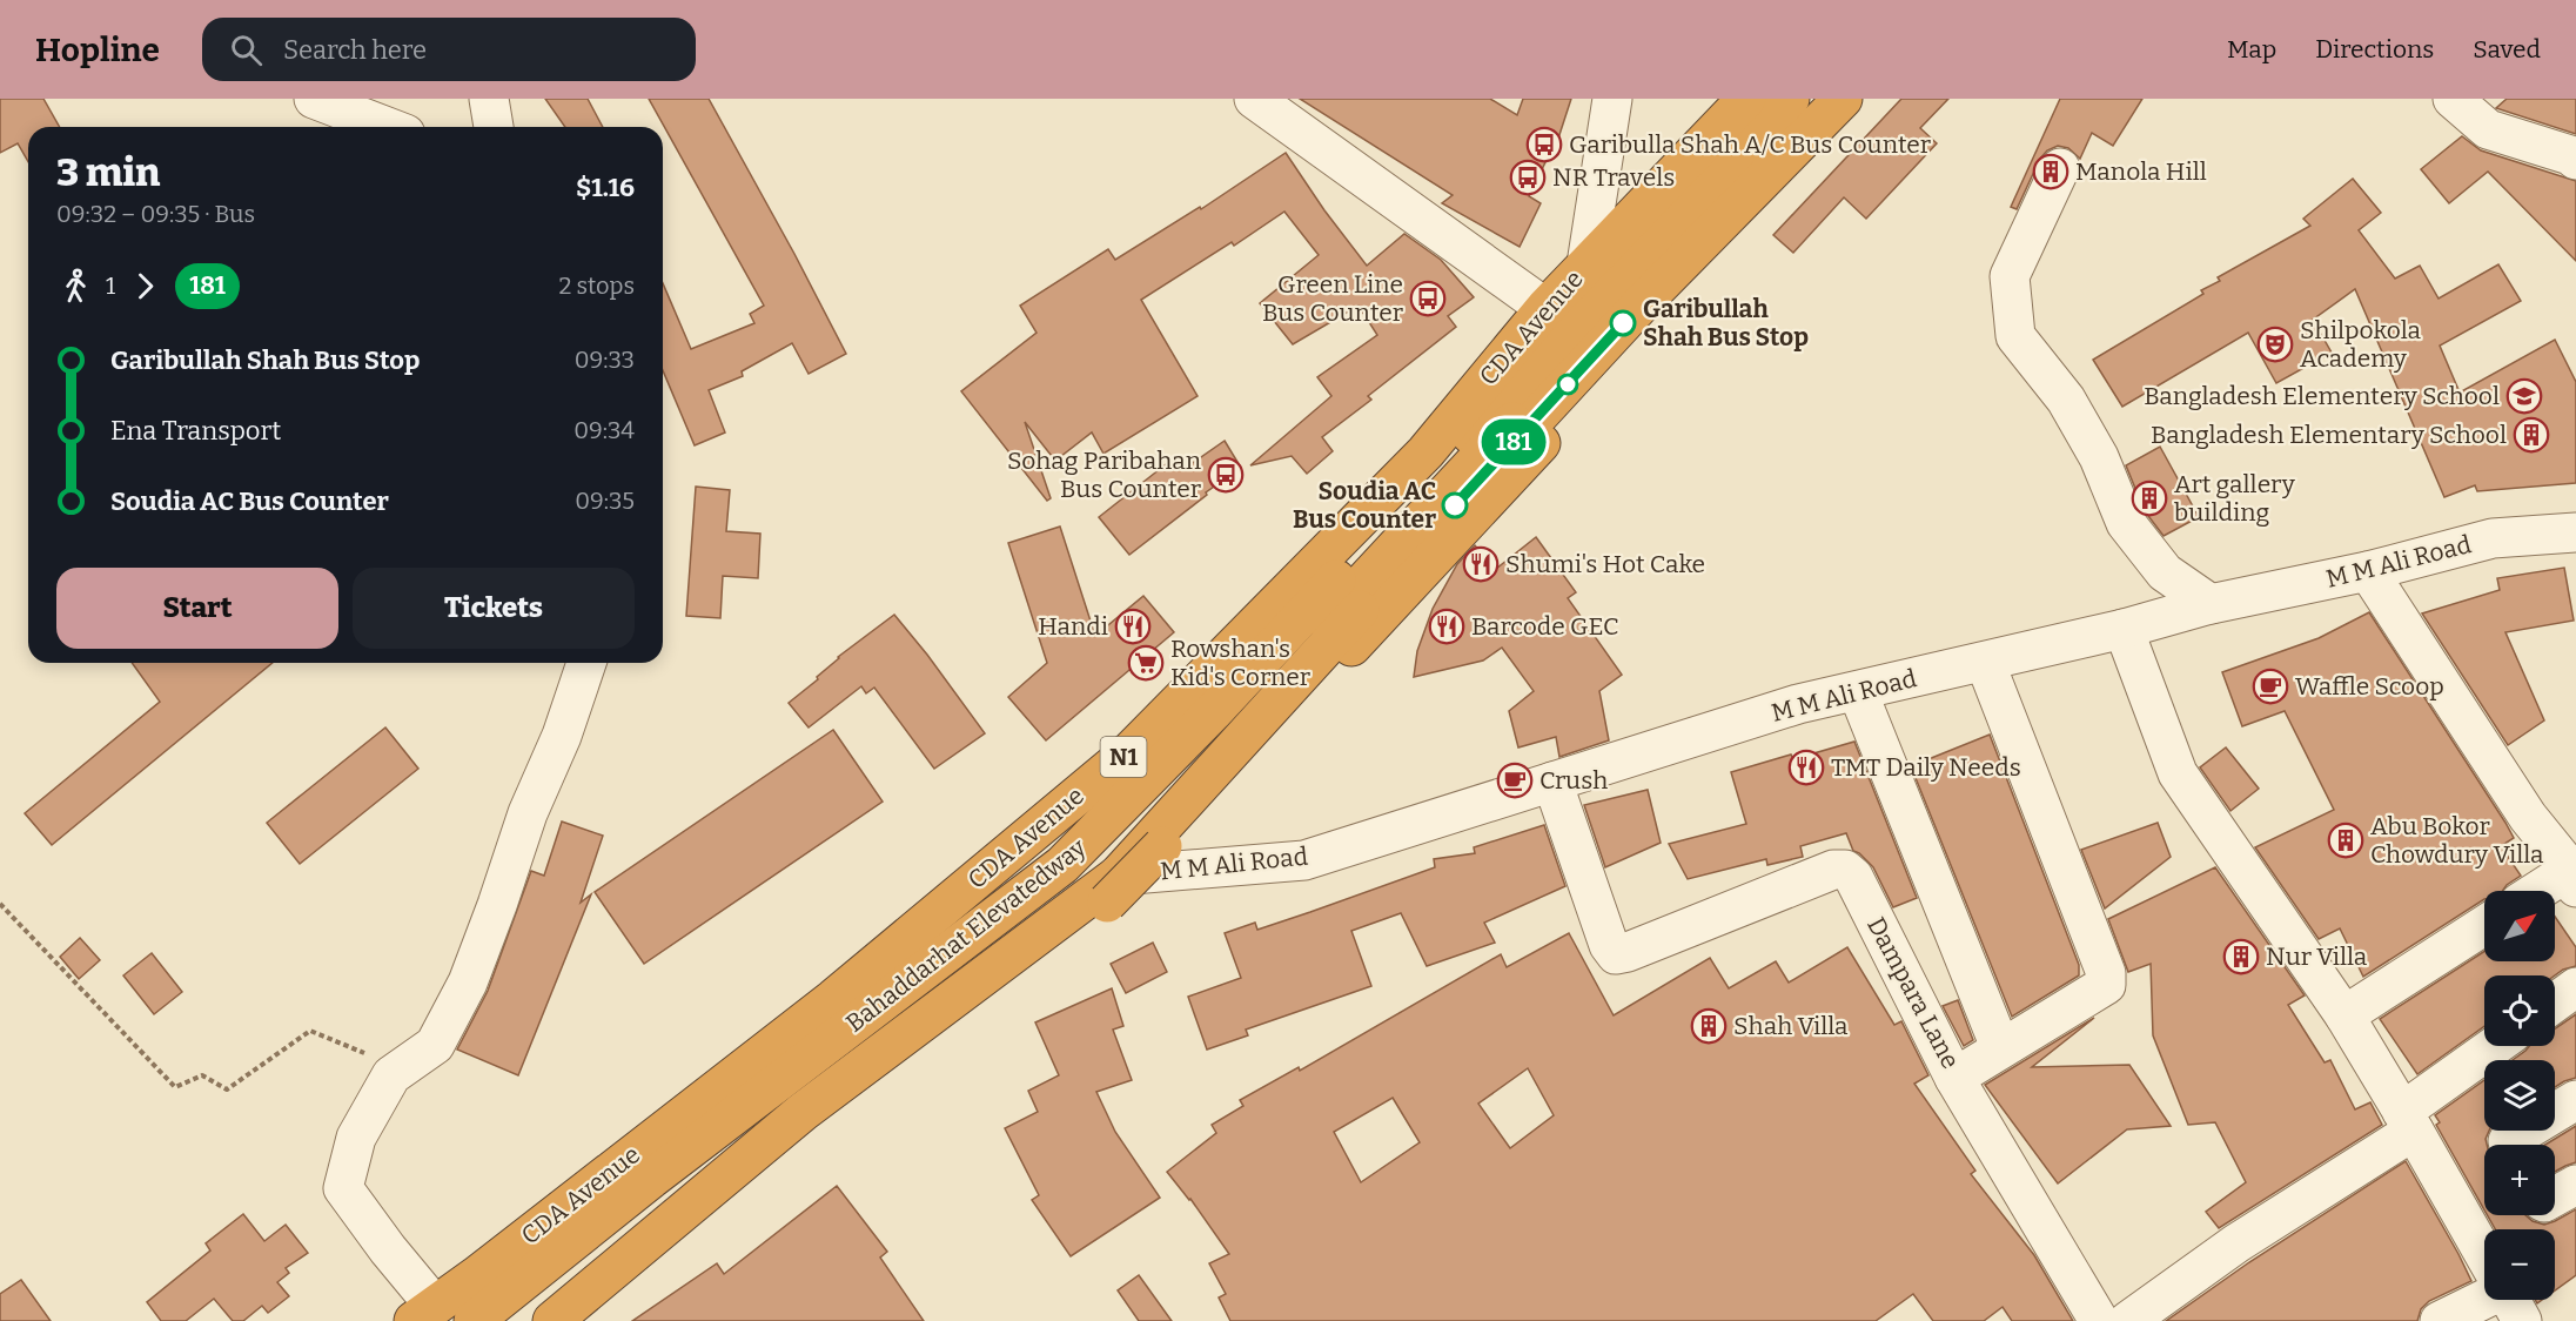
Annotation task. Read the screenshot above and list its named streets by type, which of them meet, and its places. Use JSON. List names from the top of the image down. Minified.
{"streets":{"highway":["CDA Avenue","N1","Bahaddarhat Elevatedway"],"street":["M M Ali Road","Dampara Lane"]},"crossings":[["M M Ali Road","Dampara Lane"]],"places":{"bus stop":["Garibulla Shah A/C Bus Counter","NR Travels","Green Line Bus Counter","Sohag Paribahan Bus Counter"],"building":["Manola Hill","Bangladesh Elementary School","Art gallery building","Abu Bokor Chowdury Villa","Nur Villa","Shah Villa"],"other":["Garibullah Shah Bus Stop","Soudia AC Bus Counter"],"theatre":["Shilpokola Academy"],"school or university":["Bangladesh Elementery School"],"restaurant":["Shumi's Hot Cake","Handi","Barcode GEC","TMT Daily Needs"],"supermarket":["Rowshan's Kid's Corner"],"cafe":["Waffle Scoop","Crush"]},"lines":["bus line 181"],"north":"top right","page":{"header":"Hopline","search":"Search here","nav":["Map","Directions","Saved"],"on_map":"181","heading":["3 min","09:32 – 09:35 · Bus","$1.16"],"legs":["1","181","2 stops"],"list":[{"name":"Garibullah Shah Bus Stop","value":"09:33"},{"name":"Ena Transport","value":"09:34"},{"name":"Soudia AC Bus Counter","value":"09:35"}],"buttons":["Start","Tickets"],"map_buttons":["+","−"]}}
